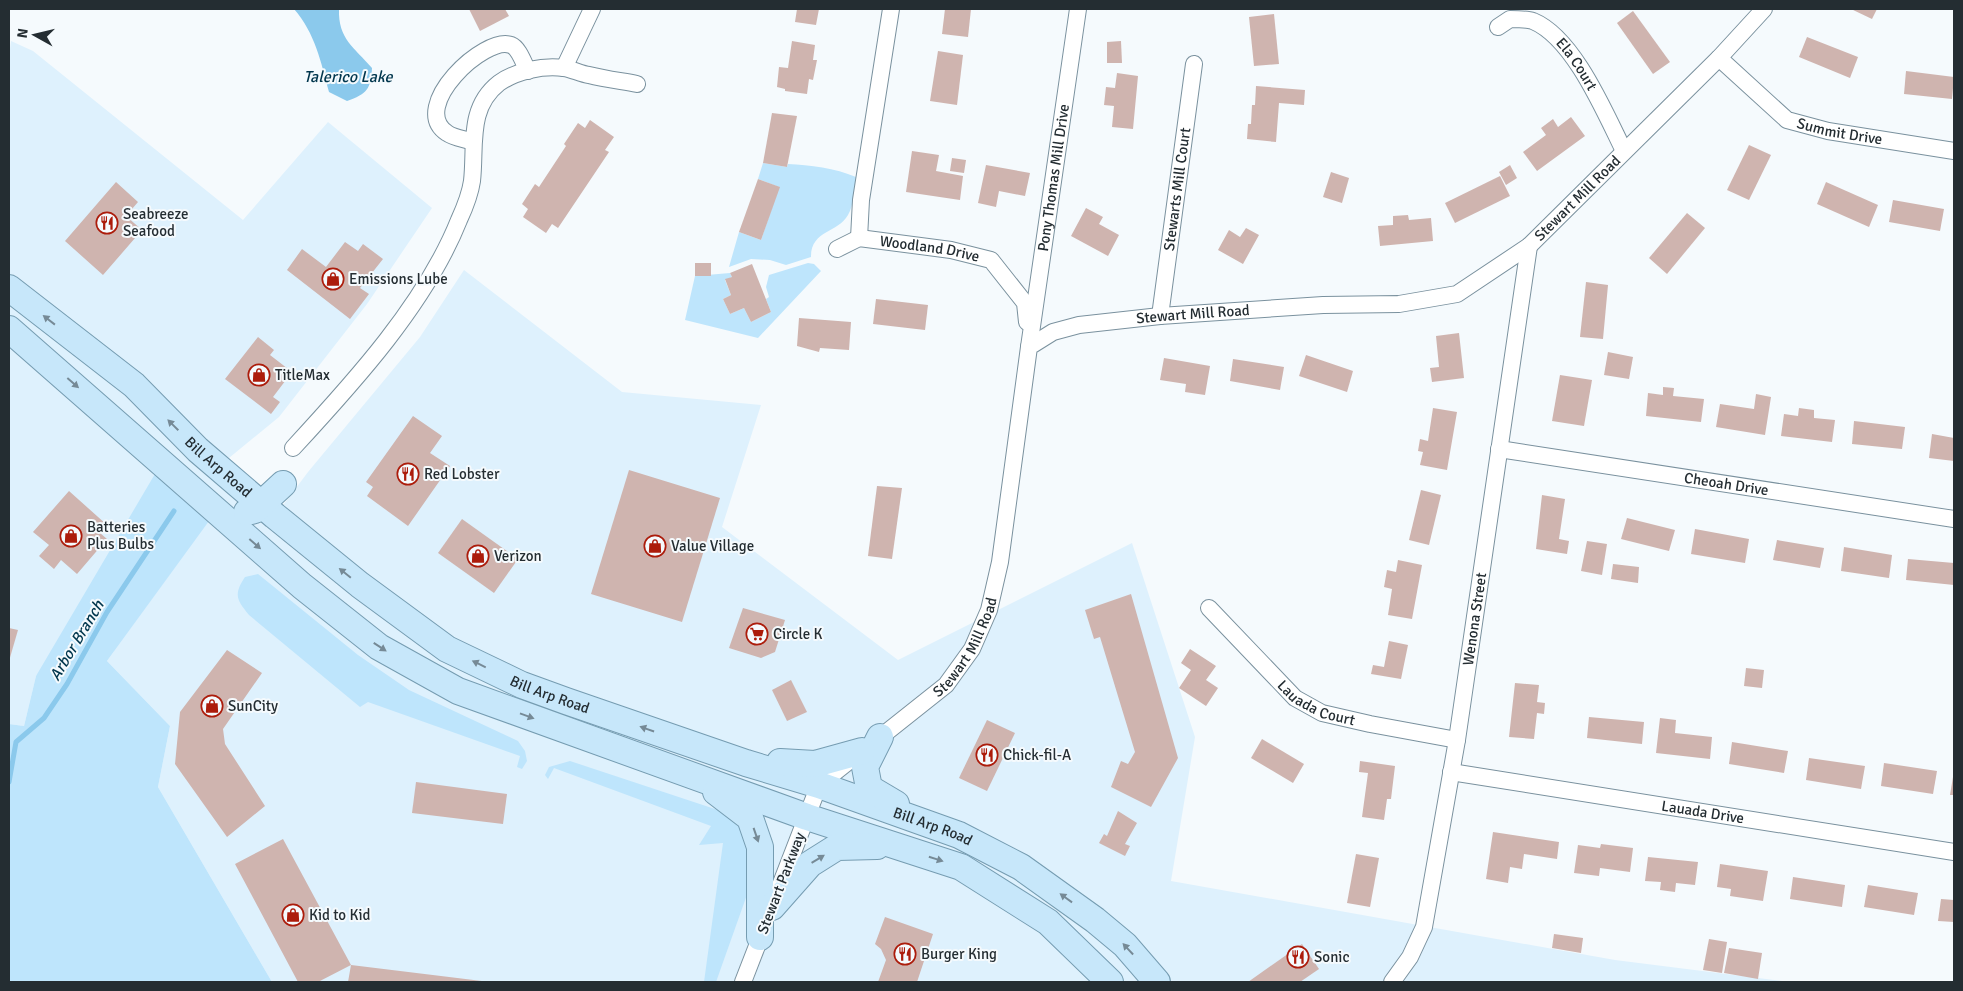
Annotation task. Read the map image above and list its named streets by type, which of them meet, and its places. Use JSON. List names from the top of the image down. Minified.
{"streets":{"main road":["Bill Arp Road"],"street":["Ela Court","Summit Drive","Pony Thomas Mill Drive","Stewarts Mill Court","Stewart Mill Road","Woodland Drive","Cheoah Drive","Wenona Street","Lauada Court","Lauada Drive","Stewart Parkway"]},"crossings":[["Ela Court","Stewart Mill Road"],["Summit Drive","Stewart Mill Road"],["Pony Thomas Mill Drive","Stewart Mill Road"],["Pony Thomas Mill Drive","Woodland Drive"],["Stewarts Mill Court","Stewart Mill Road"],["Stewart Mill Road","Woodland Drive"],["Stewart Mill Road","Bill Arp Road"],["Stewart Mill Road","Wenona Street"],["Stewart Mill Road","Stewart Parkway"],["Bill Arp Road","Stewart Parkway"],["Cheoah Drive","Wenona Street"],["Wenona Street","Lauada Court"],["Wenona Street","Lauada Drive"]],"water":["Talerico Lake","Arbor Branch"],"places":{"restaurant":["Seabreeze Seafood","Red Lobster","Chick-fil-A","Burger King","Sonic"],"shop":["Emissions Lube","TitleMax","Batteries Plus Bulbs","Value Village","Verizon","SunCity","Kid to Kid"],"supermarket":["Circle K"]},"north":"left"}
